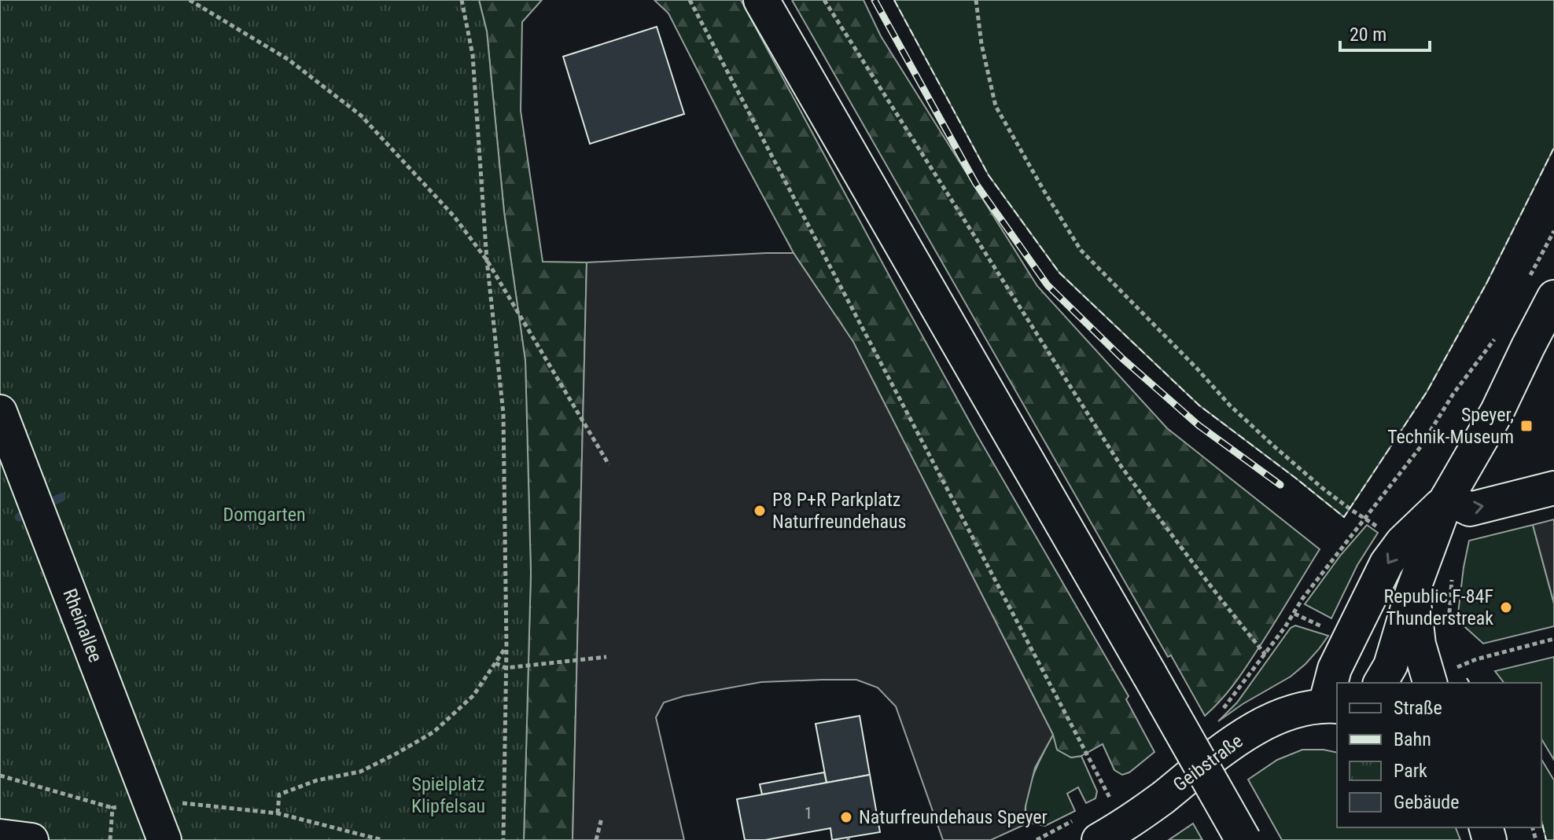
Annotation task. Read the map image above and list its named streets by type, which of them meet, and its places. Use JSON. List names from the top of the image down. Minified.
{"streets":{"street":["Rheinallee","Geibstraße"]},"parks":["Domgarten","Spielplatz Klipfelsau"],"places":{"transit":["Speyer, Technik-Museum"],"other":["P8 P+R Parkplatz Naturfreundehaus","Republic F-84F Thunderstreak","Naturfreundehaus Speyer"]},"house_numbers":["1"],"legend":["Straße","Bahn","Park","Gebäude"],"scale_bar":"20 m"}
